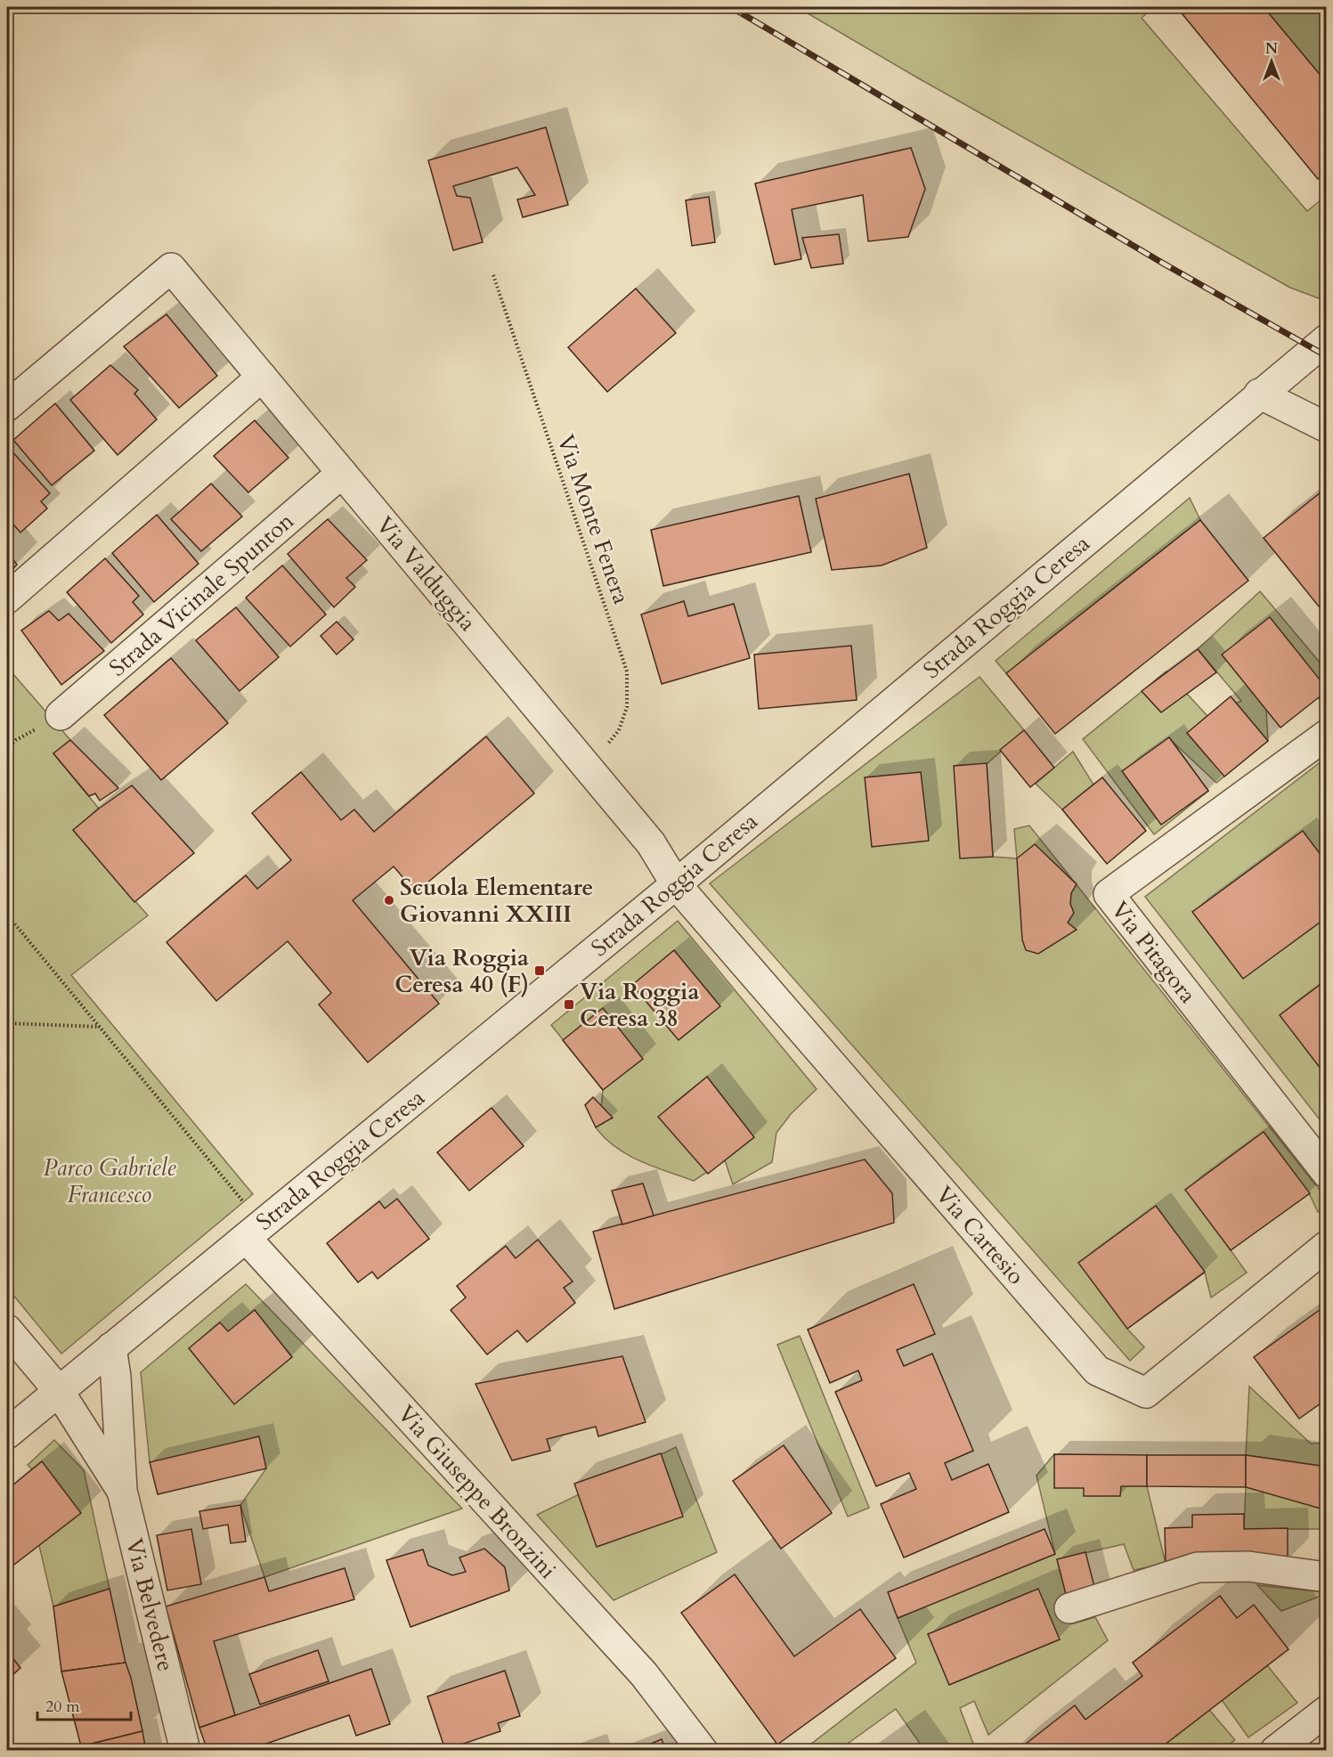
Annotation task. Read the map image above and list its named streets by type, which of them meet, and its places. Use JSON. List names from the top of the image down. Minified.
{"streets":{"street":["Via Valduggia","Strada Vicinale Spunton","Strada Roggia Ceresa","Via Pitagora","Via Cartesio","Via Giuseppe Bronzini","Via Belvedere"],"path":["Via Monte Fenera"]},"crossings":[["Via Monte Fenera","Via Valduggia"],["Via Valduggia","Strada Vicinale Spunton"],["Via Valduggia","Strada Roggia Ceresa"],["Via Valduggia","Via Cartesio"],["Strada Roggia Ceresa","Via Cartesio"],["Strada Roggia Ceresa","Via Giuseppe Bronzini"],["Strada Roggia Ceresa","Via Belvedere"]],"parks":["Parco Gabriele Francesco"],"places":{"other":["Scuola Elementare Giovanni XXIII"],"transit":["Via Roggia Ceresa 40 (F)","Via Roggia Ceresa 38"]},"scale_bar":"20 m","north":"top"}
